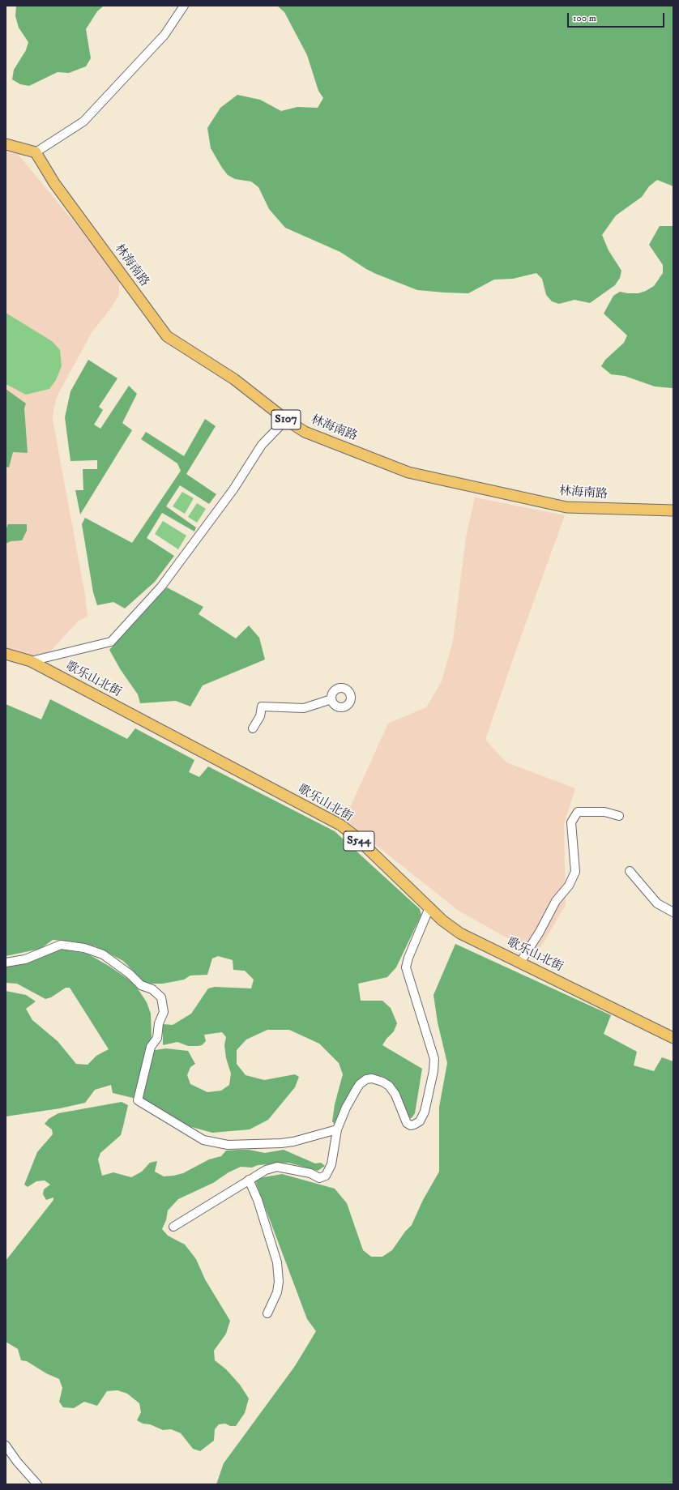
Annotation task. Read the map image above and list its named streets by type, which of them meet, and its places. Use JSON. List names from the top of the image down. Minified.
{"streets":{"main road":["林海南路","S107","歌乐山北街","S544"]},"crossings":[["歌乐山北街","S544"]],"scale_bar":"100 m"}
